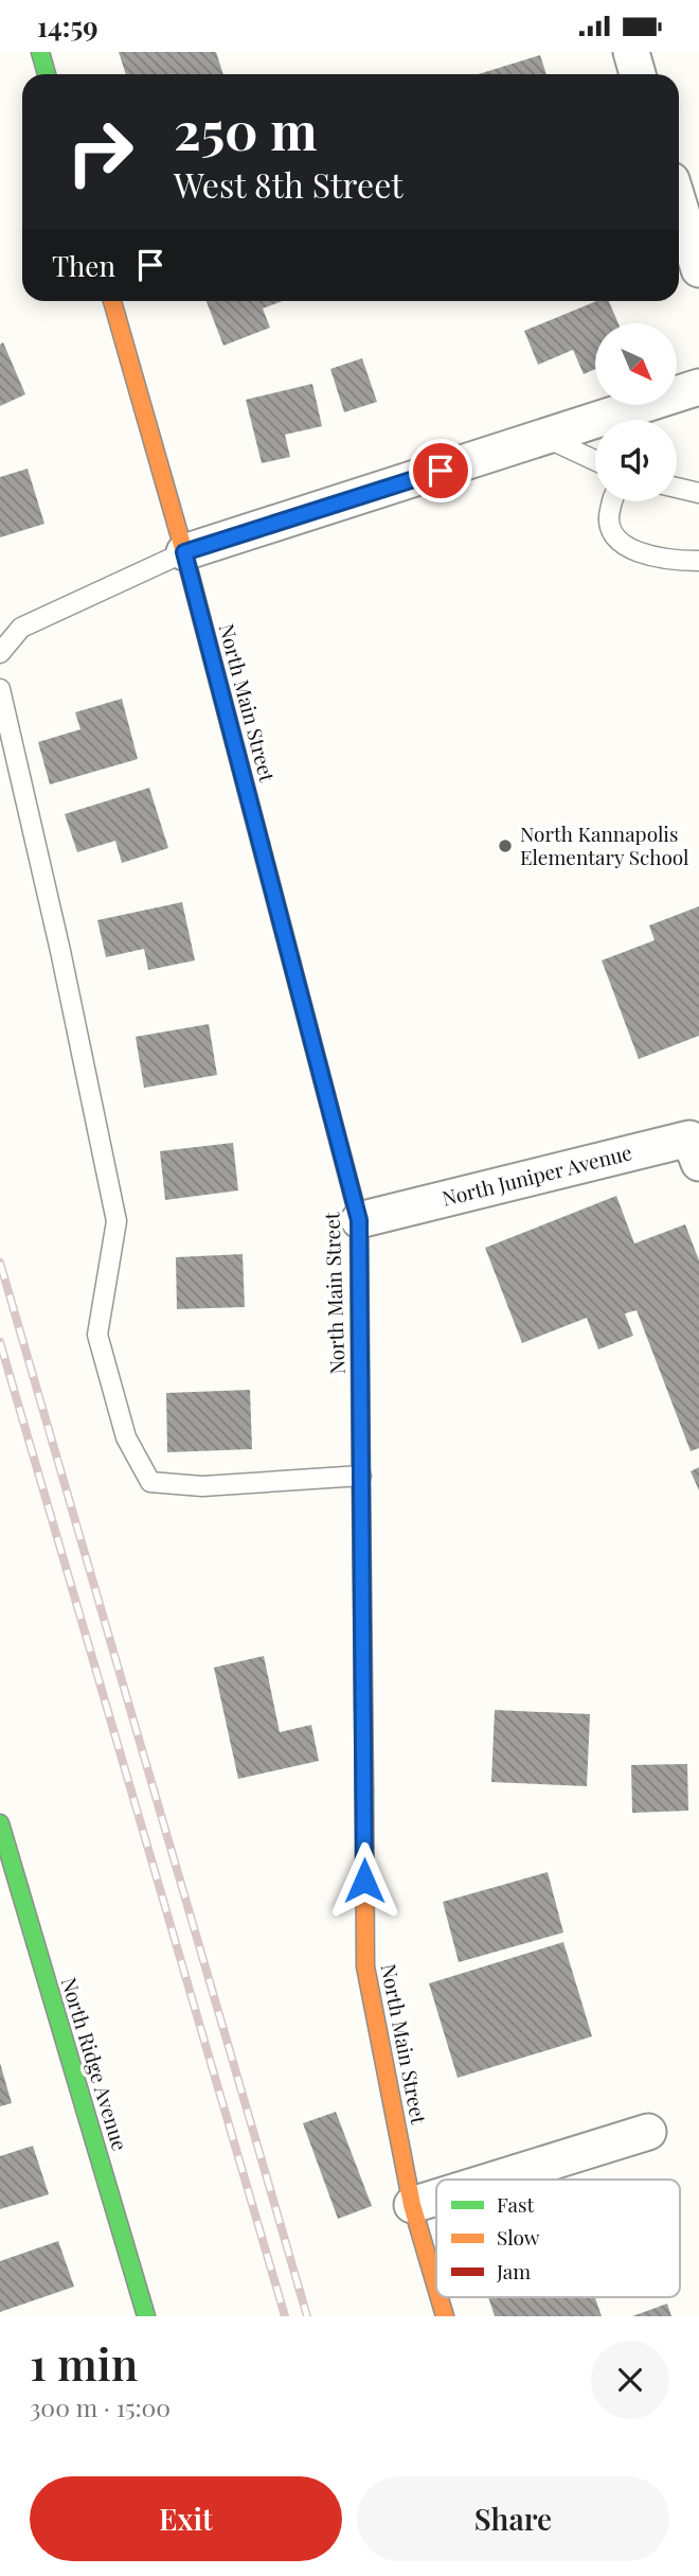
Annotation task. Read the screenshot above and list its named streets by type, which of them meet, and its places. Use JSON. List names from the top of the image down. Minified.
{"streets":{"main road":["North Main Street","North Ridge Avenue"],"street":["North Juniper Avenue"]},"crossings":[["North Main Street","North Juniper Avenue"]],"places":["North Kannapolis Elementary School"],"legend":["Fast","Slow","Jam"],"north":"bottom right","page":{"status":"14:59","turn":["250 m","West 8th Street"],"then":"Then","heading":["1 min","300 m · 15:00"],"buttons":["Exit","Share"]}}
